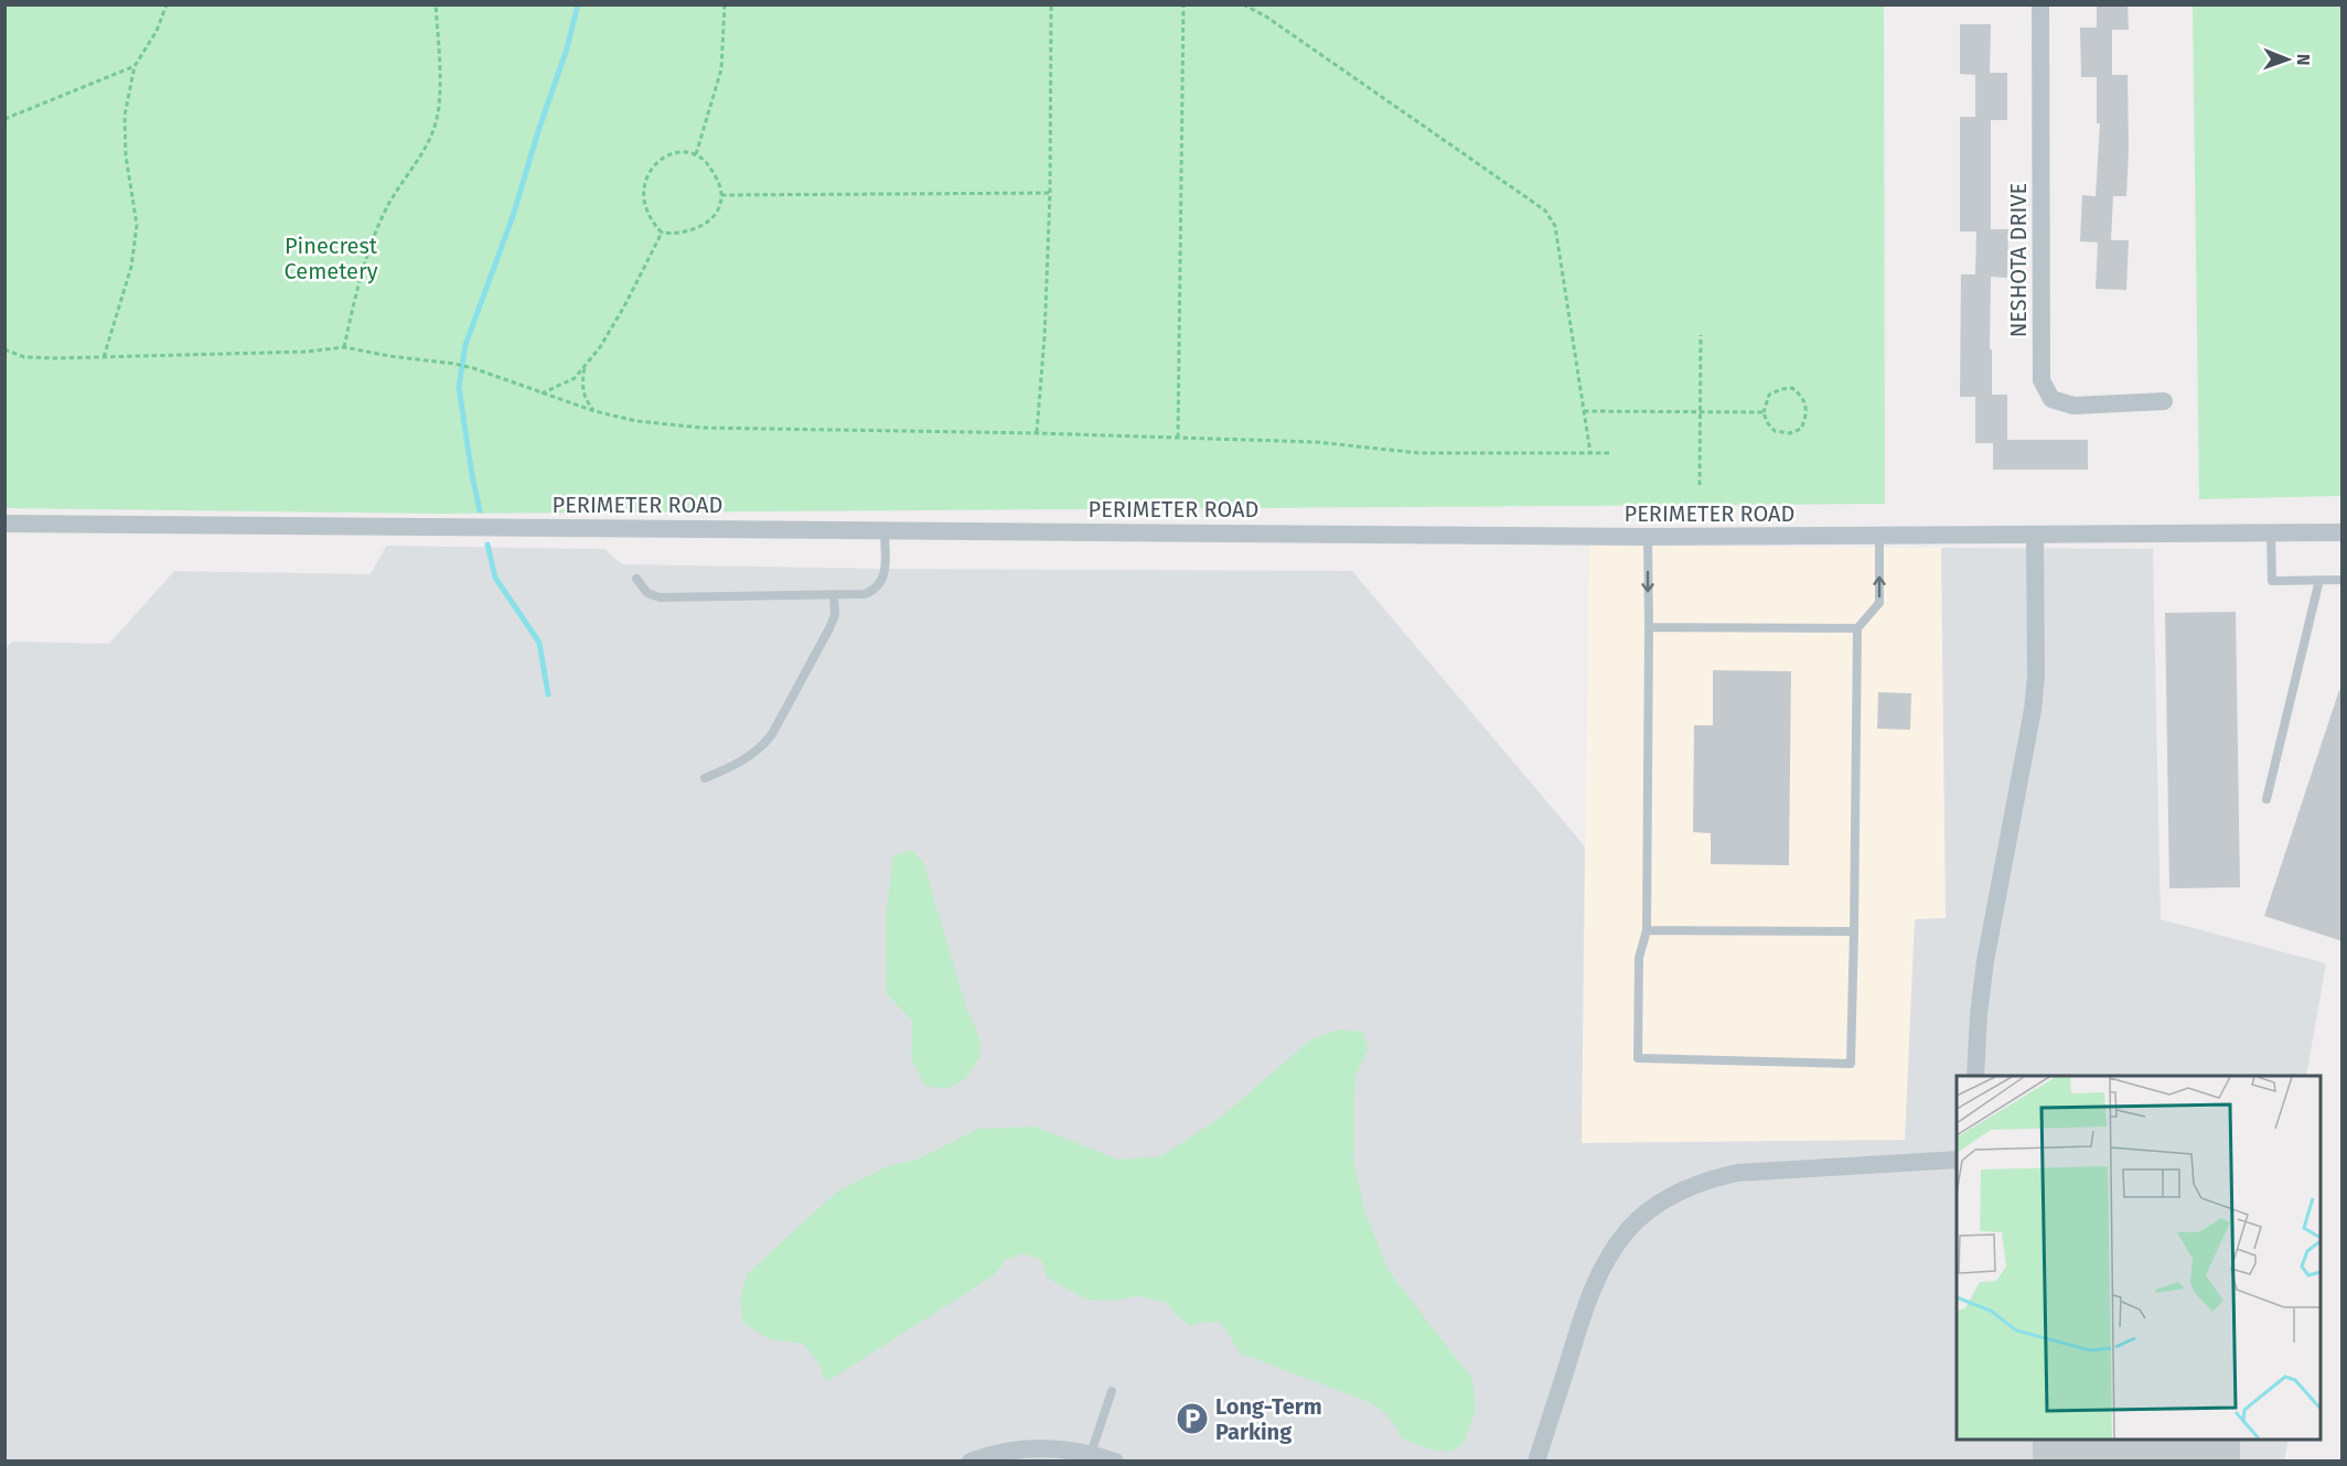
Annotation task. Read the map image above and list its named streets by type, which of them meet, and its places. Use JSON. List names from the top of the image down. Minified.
{"streets":{"street":["NESHOTA DRIVE","PERIMETER ROAD"]},"parks":["Pinecrest Cemetery"],"places":{"parking":["Long-Term Parking"]},"north":"right"}
